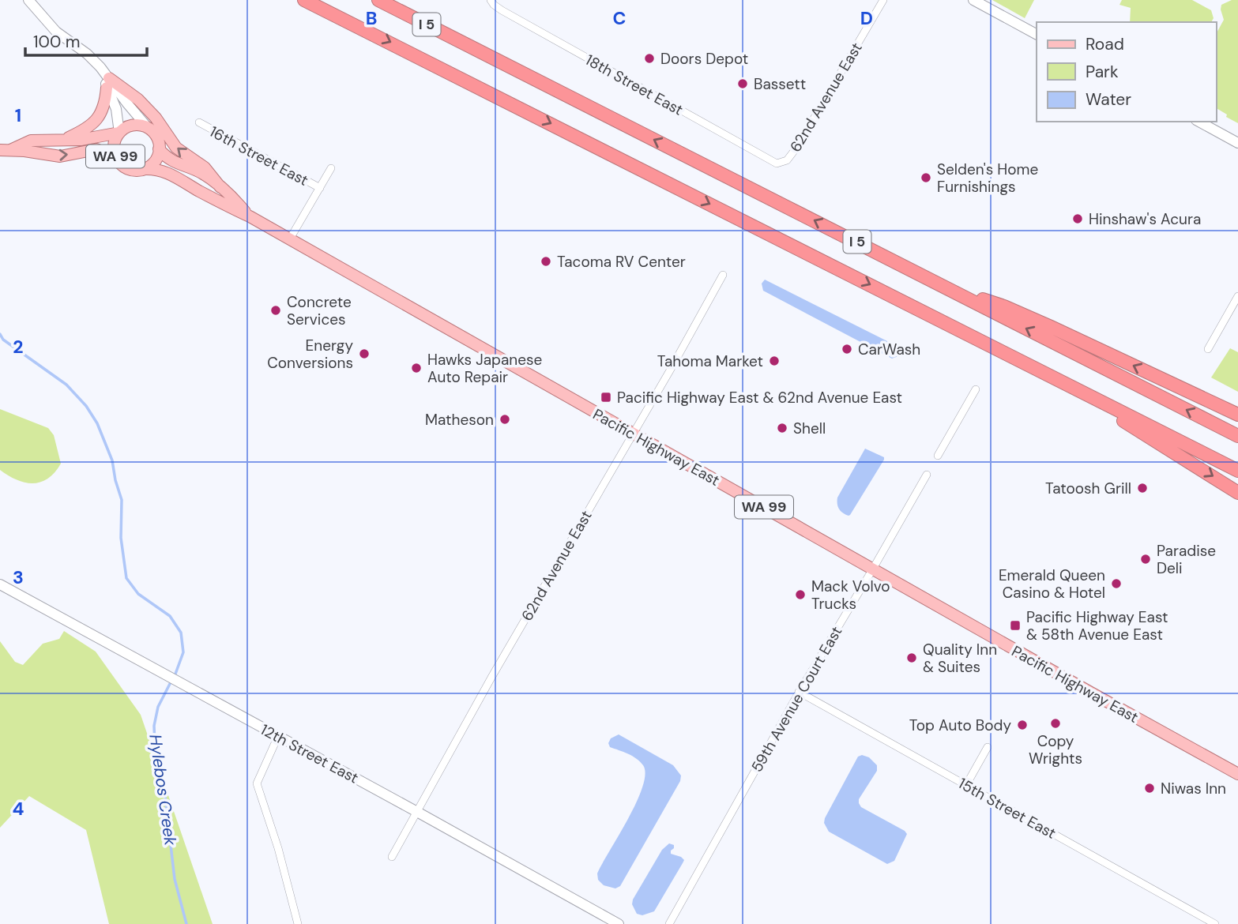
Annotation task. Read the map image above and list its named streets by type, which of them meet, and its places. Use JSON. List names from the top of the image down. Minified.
{"streets":{"highway":["I 5"],"main road":["WA 99","Pacific Highway East"],"street":["18th Street East","62nd Avenue East","16th Street East","59th Avenue Court East","12th Street East","15th Street East"]},"crossings":[["18th Street East","62nd Avenue East"],["62nd Avenue East","Pacific Highway East"],["62nd Avenue East","12th Street East"],["WA 99","Pacific Highway East"],["Pacific Highway East","59th Avenue Court East"],["59th Avenue Court East","15th Street East"]],"water":["Hylebos Creek"],"places":{"other":["Doors Depot","Bassett","Selden's Home Furnishings","Hinshaw's Acura","Tacoma RV Center","Concrete Services","CarWash","Energy Conversions","Tahoma Market","Hawks Japanese Auto Repair","Matheson","Shell","Tatoosh Grill","Paradise Deli","Emerald Queen Casino & Hotel","Mack Volvo Trucks","Quality Inn & Suites","Copy Wrights","Top Auto Body","Niwas Inn"],"transit":["Pacific Highway East & 62nd Avenue East","Pacific Highway East & 58th Avenue East"]},"legend":["Road","Park","Water"],"scale_bar":"100 m","grid":{"columns":["B","C","D"],"rows":["1","2","3","4"]}}
